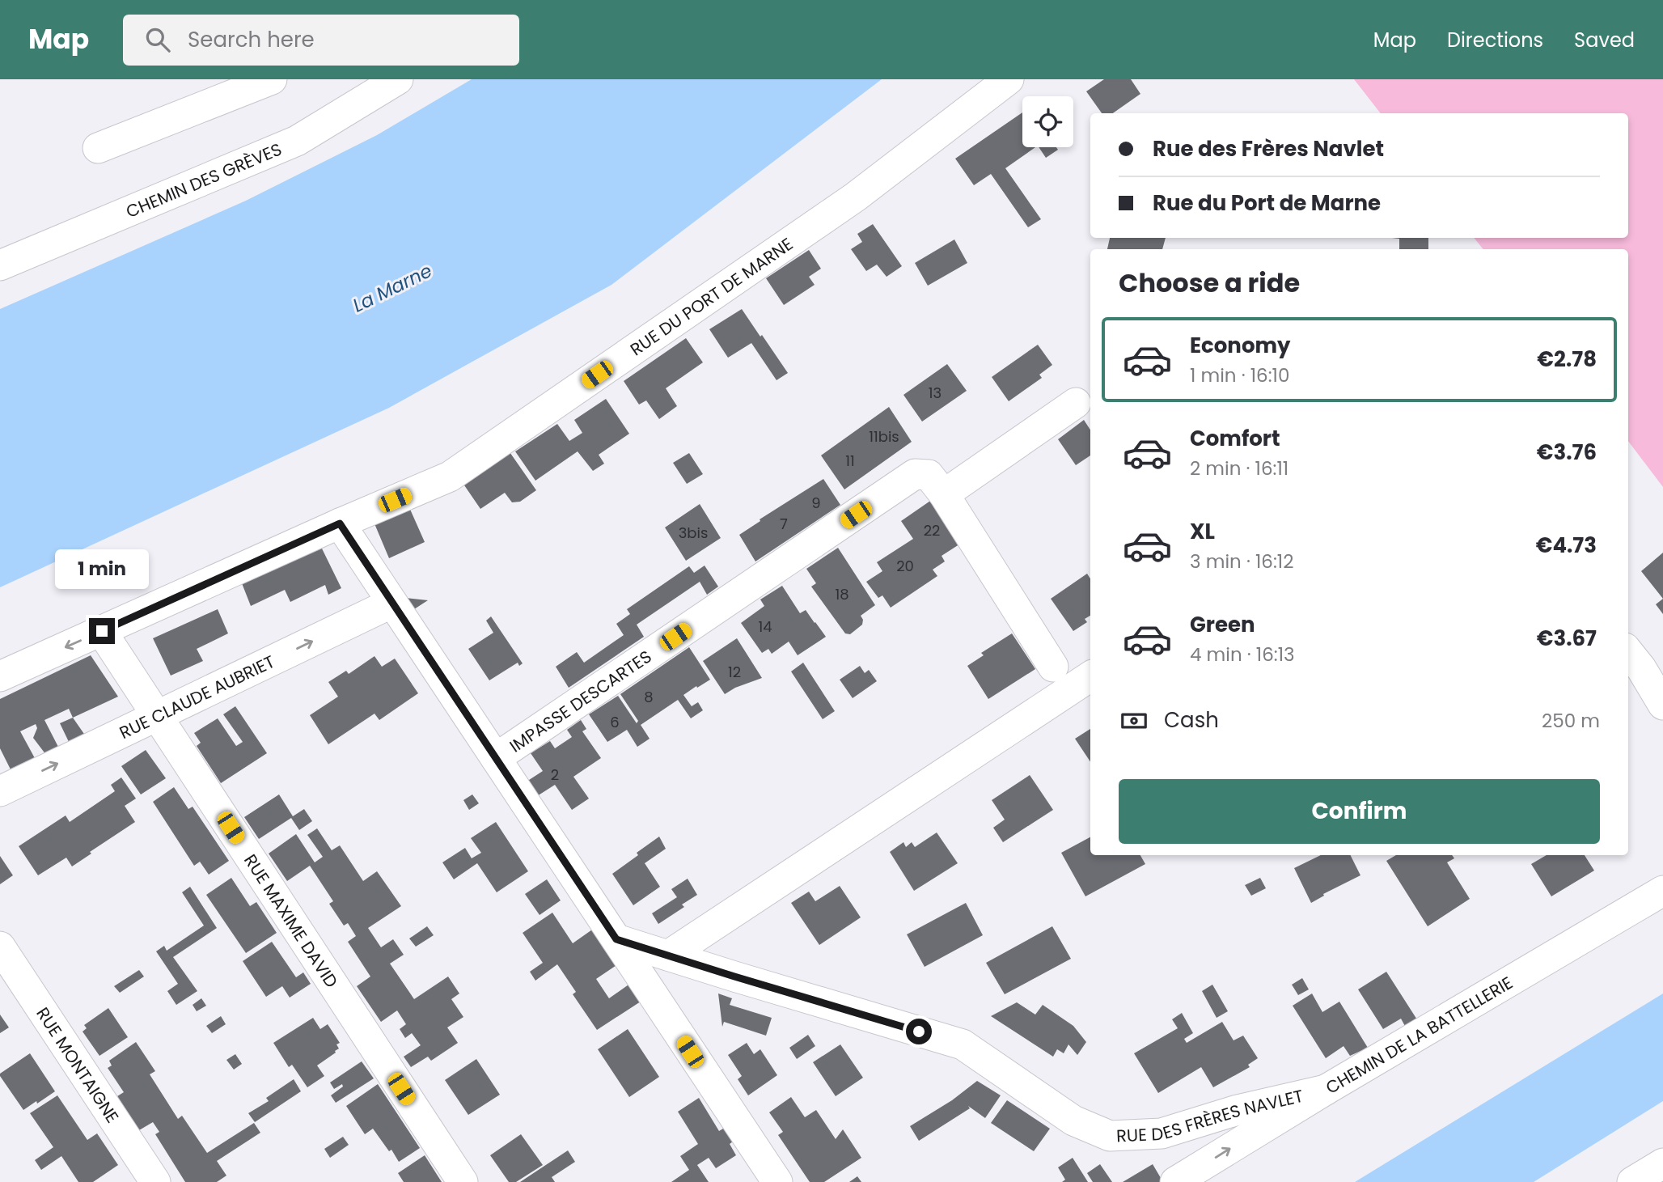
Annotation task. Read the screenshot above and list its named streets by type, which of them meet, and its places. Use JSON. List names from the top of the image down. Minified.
{"streets":{"street":["CHEMIN DES GRÈVES","RUE DU PORT DE MARNE","RUE CLAUDE AUBRIET","IMPASSE DESCARTES","RUE MAXIME DAVID","CHEMIN DE LA BATTELLERIE","RUE MONTAIGNE","RUE DES FRÈRES NAVLET"]},"crossings":[["RUE DU PORT DE MARNE","RUE MAXIME DAVID"],["RUE CLAUDE AUBRIET","RUE MAXIME DAVID"],["CHEMIN DE LA BATTELLERIE","RUE DES FRÈRES NAVLET"]],"one_way":["RUE CLAUDE AUBRIET"],"water":["La Marne"],"house_numbers":["13","11bis","11","9","7","22","3bis","20","18","14","12","8","6","2"],"page":{"header":"Map","search":"Search here","nav":["Map","Directions","Saved"],"banner":["Rue des Frères Navlet","Rue du Port de Marne"],"heading":"Choose a ride","list":[{"name":"Economy","note":"1 min · 16:10","value":"€2.78"},{"name":"Comfort","note":"2 min · 16:11","value":"€3.76"},{"name":"XL","note":"3 min · 16:12","value":"€4.73"},{"name":"Green","note":"4 min · 16:13","value":"€3.67"}],"bubble":"1 min","pay":["Cash","250 m"],"buttons":"Confirm"}}
